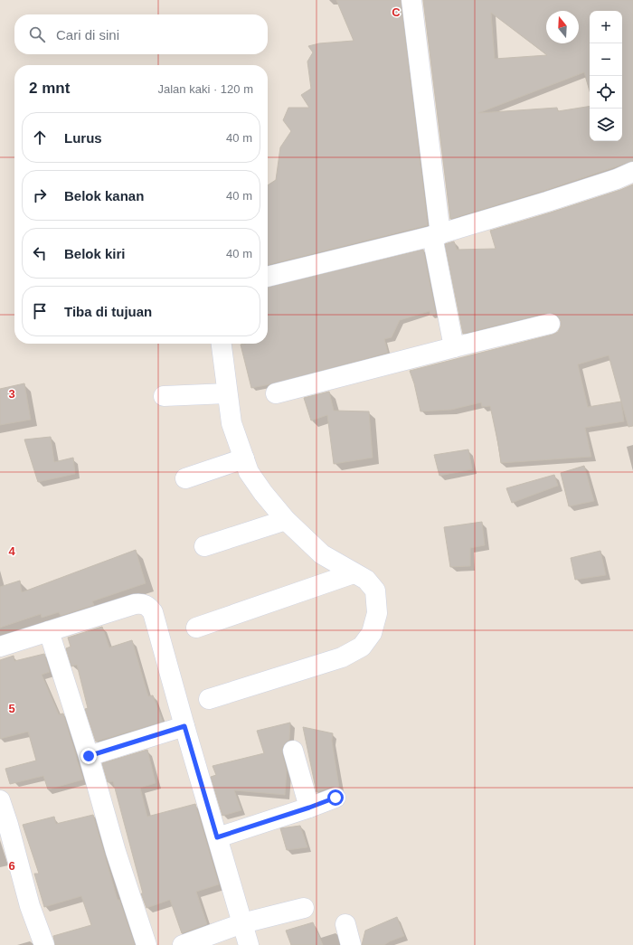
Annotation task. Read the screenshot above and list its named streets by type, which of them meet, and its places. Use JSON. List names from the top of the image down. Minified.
{"north":"top","page":{"map_buttons":["+","−"],"search":"Cari di sini","heading":["2 mnt","Jalan kaki · 120 m"],"list":[["Lurus","40 m"],["Belok kanan","40 m"],["Belok kiri","40 m"],"Tiba di tujuan"]},"grid":{"columns":["C"],"rows":["3","4","5","6"]}}
